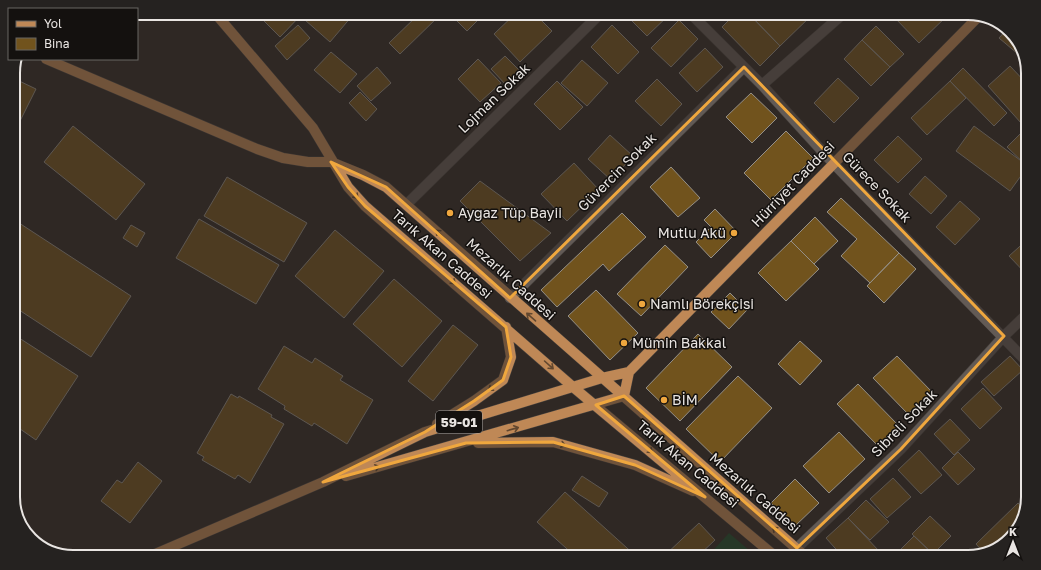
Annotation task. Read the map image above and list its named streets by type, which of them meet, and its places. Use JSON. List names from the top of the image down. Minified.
{"streets":{"main road":["Hürriyet Caddesi","Tarık Akan Caddesi","Mezarlık Caddesi","59-01"],"street":["Lojman Sokak","Güvercin Sokak","Gürece Sokak","Sibreli Sokak"]},"crossings":[["Lojman Sokak","Mezarlık Caddesi"],["Güvercin Sokak","Gürece Sokak"],["Güvercin Sokak","Mezarlık Caddesi"],["Hürriyet Caddesi","Gürece Sokak"],["Gürece Sokak","Sibreli Sokak"],["Tarık Akan Caddesi","Mezarlık Caddesi"],["Tarık Akan Caddesi","59-01"],["Mezarlık Caddesi","59-01"],["Mezarlık Caddesi","Sibreli Sokak"]],"one_way":["Tarık Akan Caddesi","Mezarlık Caddesi"],"places":["Aygaz Tüp Bayii","Mutlu Akü","Namlı Börekçisi","Mümin Bakkal","BİM"],"legend":["Yol","Bina"],"north":"top"}
